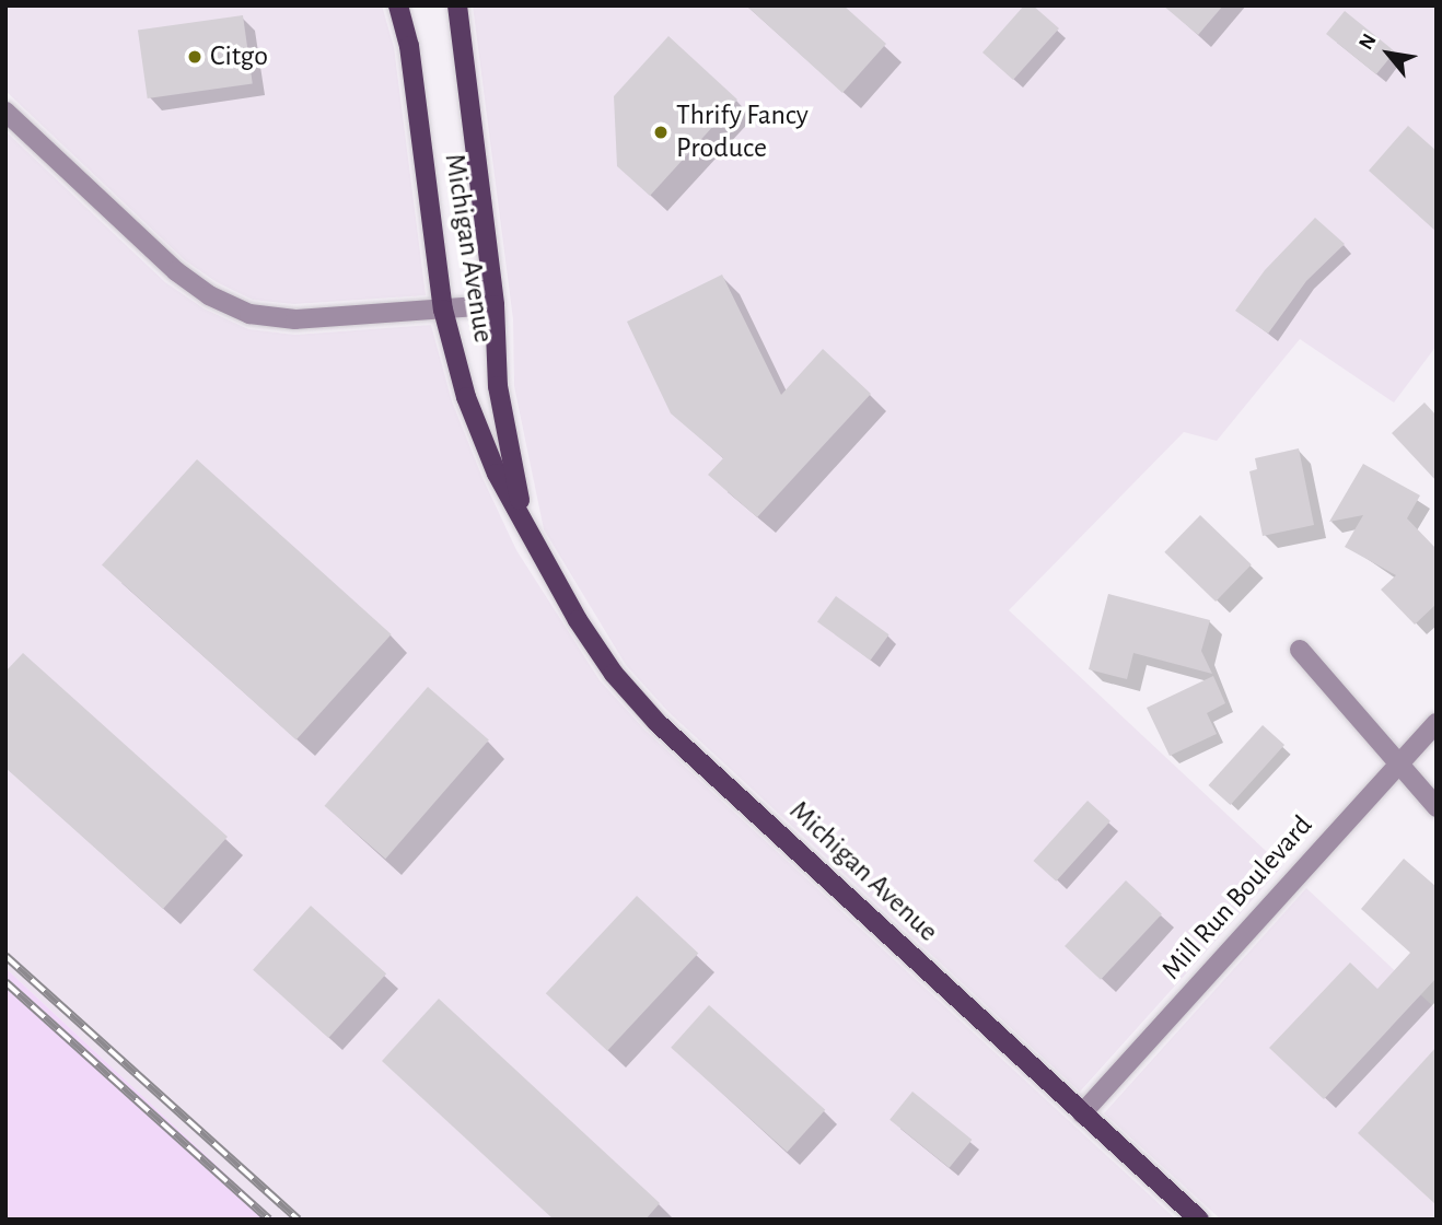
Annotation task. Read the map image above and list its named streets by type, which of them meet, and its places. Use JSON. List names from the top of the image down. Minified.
{"streets":{"main road":["Michigan Avenue"],"street":["Mill Run Boulevard"]},"crossings":[["Michigan Avenue","Mill Run Boulevard"]],"places":["Citgo","Thrify Fancy Produce"],"north":"top left"}
